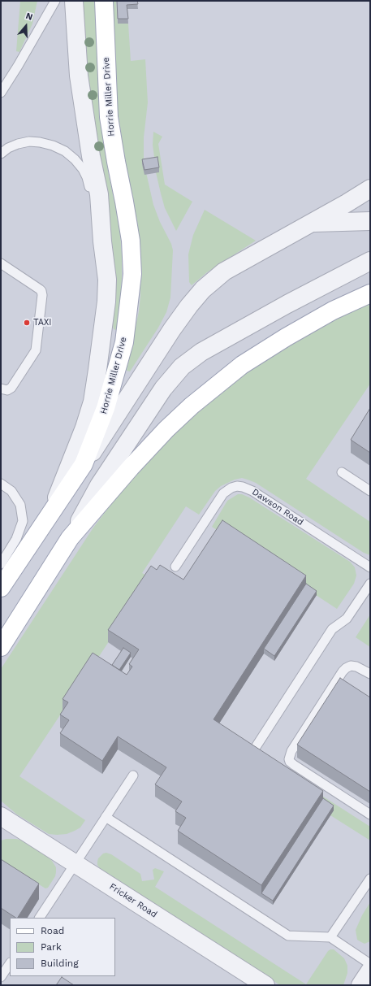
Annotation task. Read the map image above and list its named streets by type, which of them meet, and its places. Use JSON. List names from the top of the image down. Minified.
{"streets":{"main road":["Horrie Miller Drive"],"street":["Fricker Road"],"lane":["Dawson Road"]},"places":["TAXI"],"legend":["Road","Park","Building"],"north":"top"}
